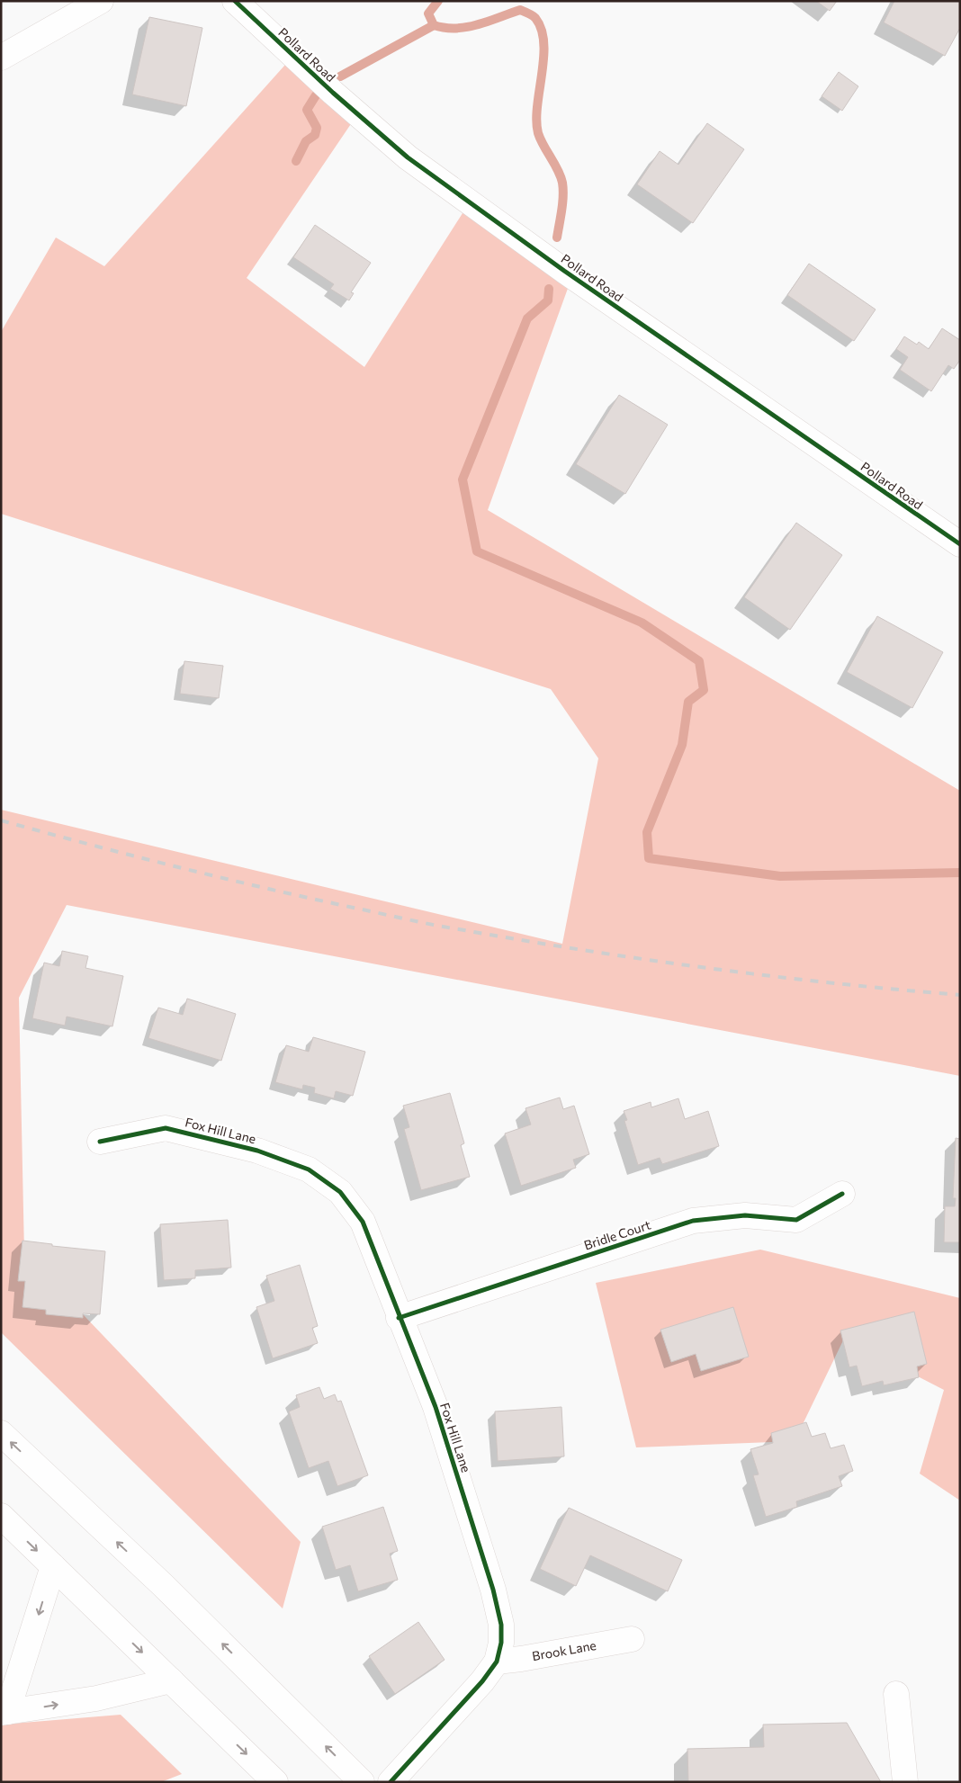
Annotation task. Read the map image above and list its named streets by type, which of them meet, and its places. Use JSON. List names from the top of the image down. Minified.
{"streets":{"main road":["Pollard Road","Fox Hill Lane","Bridle Court","Brook Lane"]},"crossings":[["Fox Hill Lane","Bridle Court"],["Fox Hill Lane","Brook Lane"]]}
